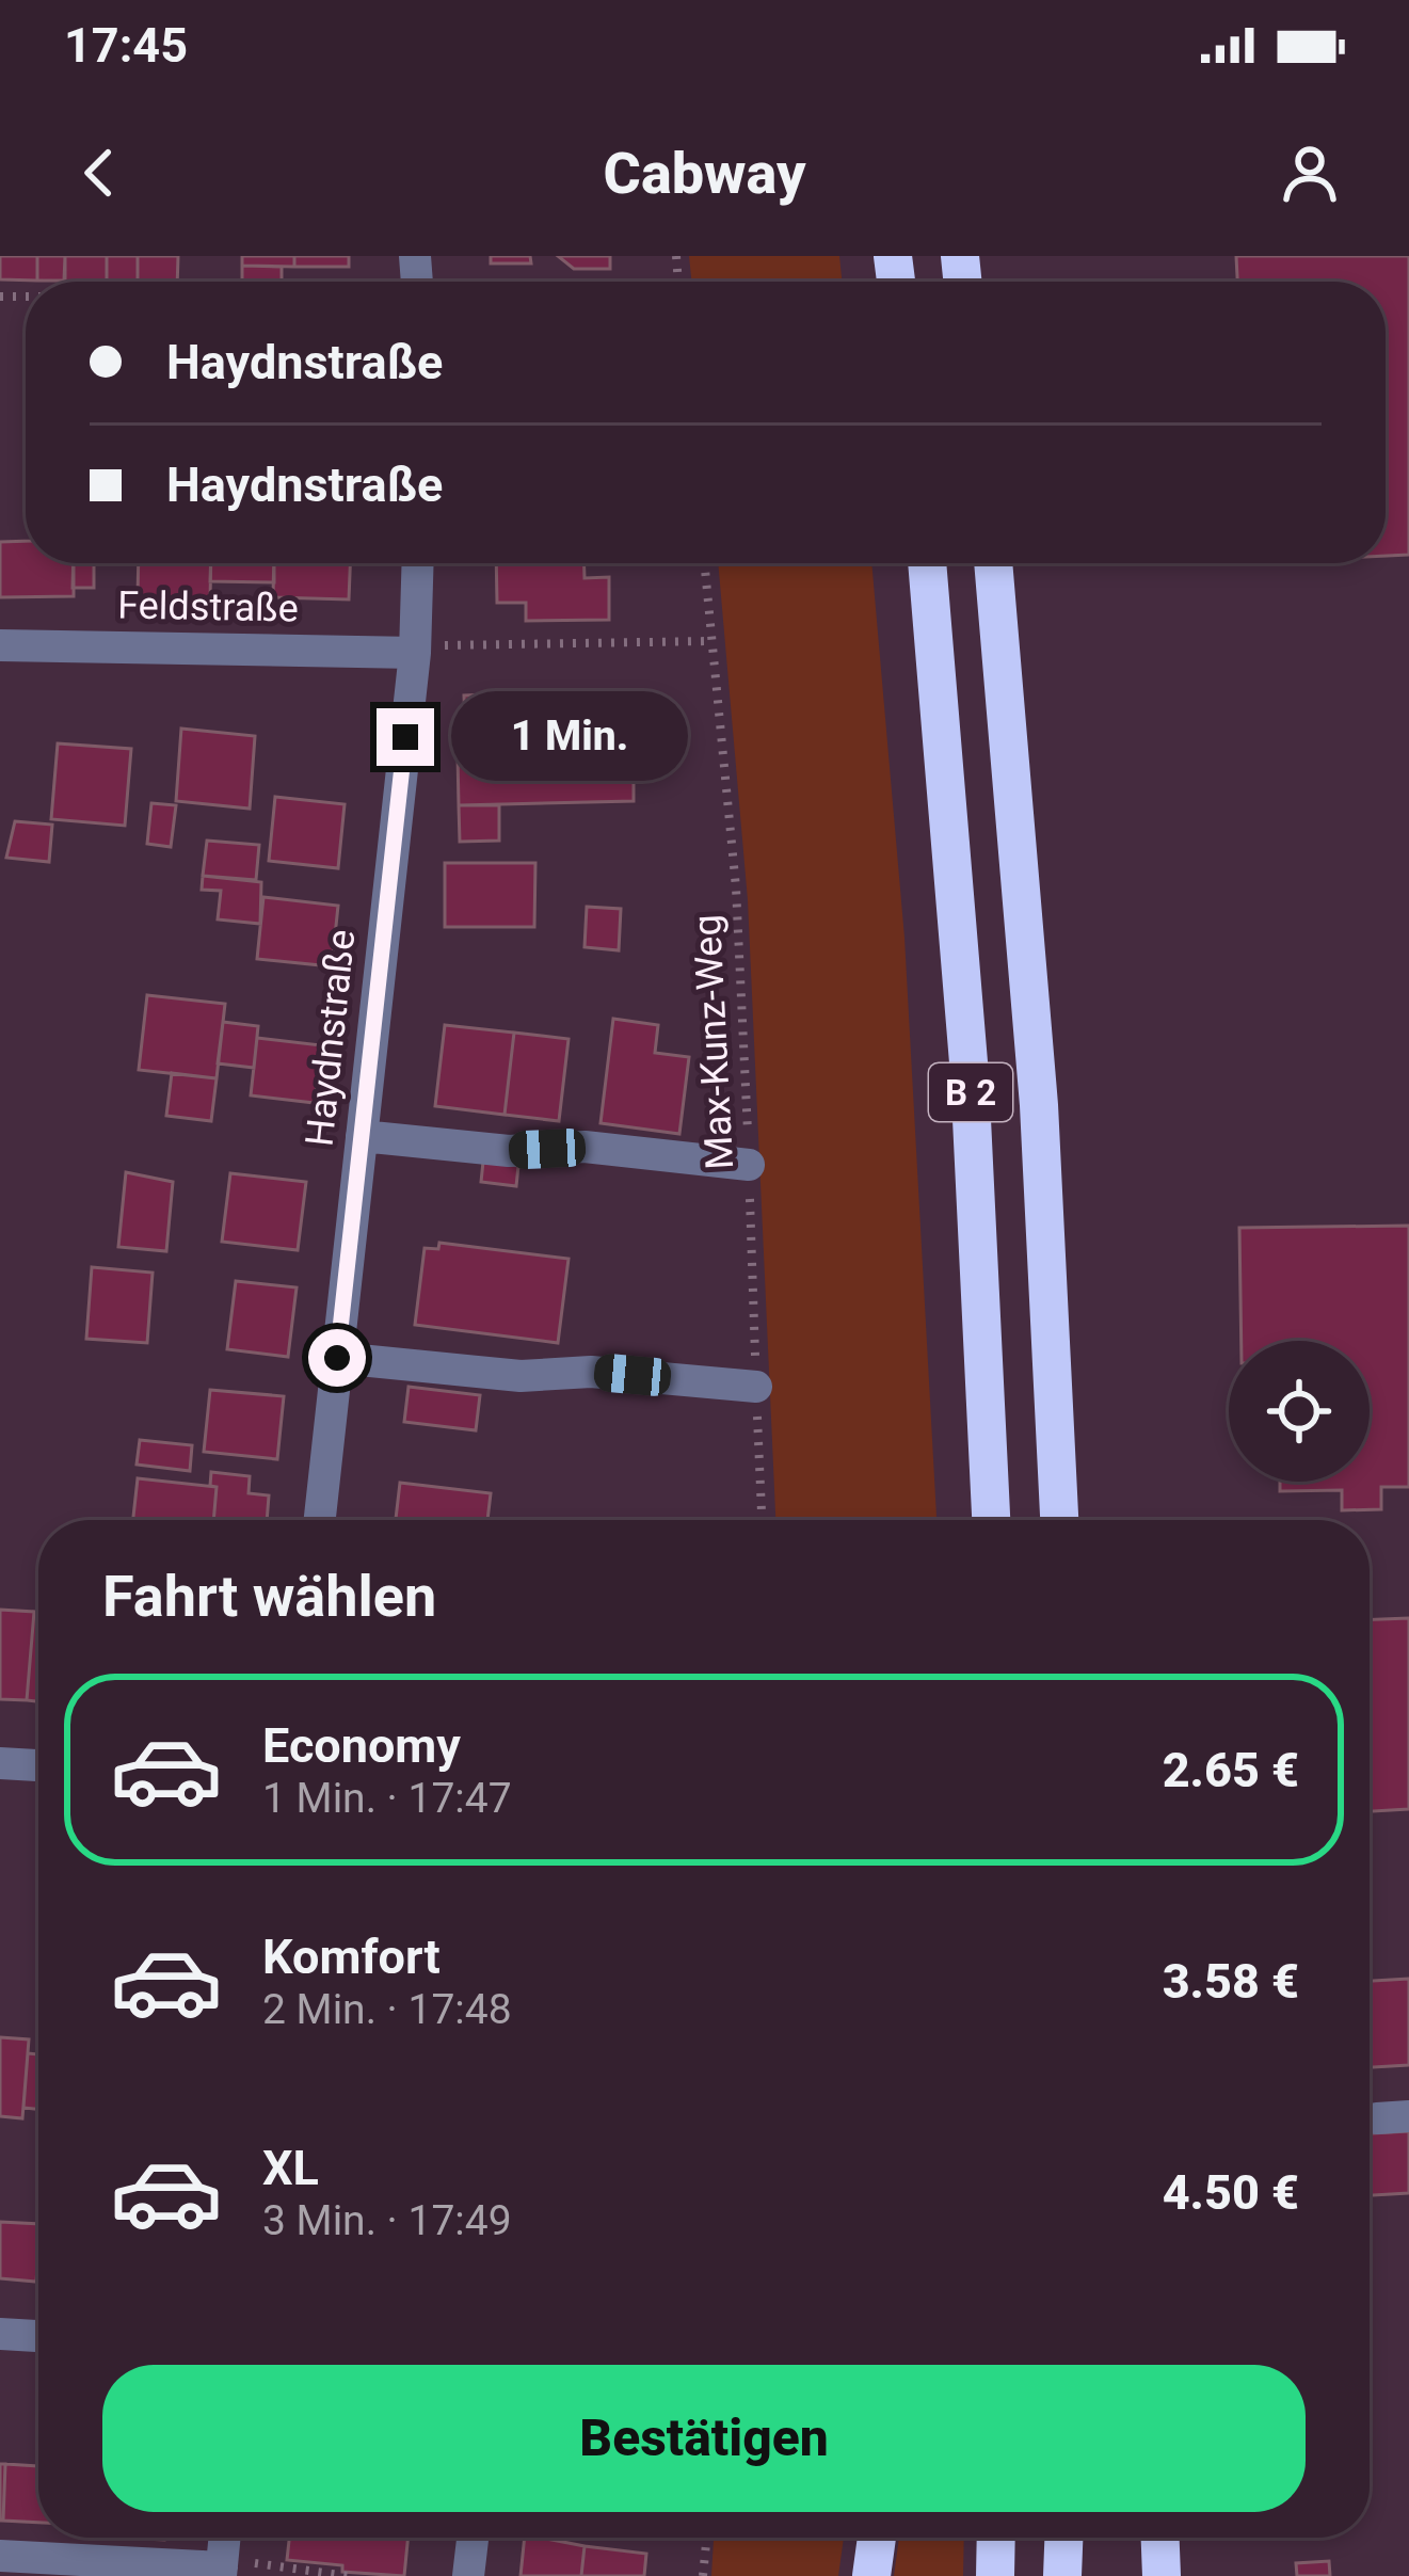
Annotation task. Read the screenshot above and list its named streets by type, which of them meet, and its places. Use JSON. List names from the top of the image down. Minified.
{"streets":{"highway":["B 2"],"street":["Feldstraße","Haydnstraße"],"path":["Max-Kunz-Weg"]},"crossings":[["Feldstraße","Haydnstraße"]],"page":{"status":"17:45","header":"Cabway","banner":["Haydnstraße","Haydnstraße"],"bubble":"1 Min.","heading":"Fahrt wählen","list":[{"name":"Economy","note":"1 Min. · 17:47","value":"2.65 €"},{"name":"Komfort","note":"2 Min. · 17:48","value":"3.58 €"},{"name":"XL","note":"3 Min. · 17:49","value":"4.50 €"}],"buttons":"Bestätigen"}}
